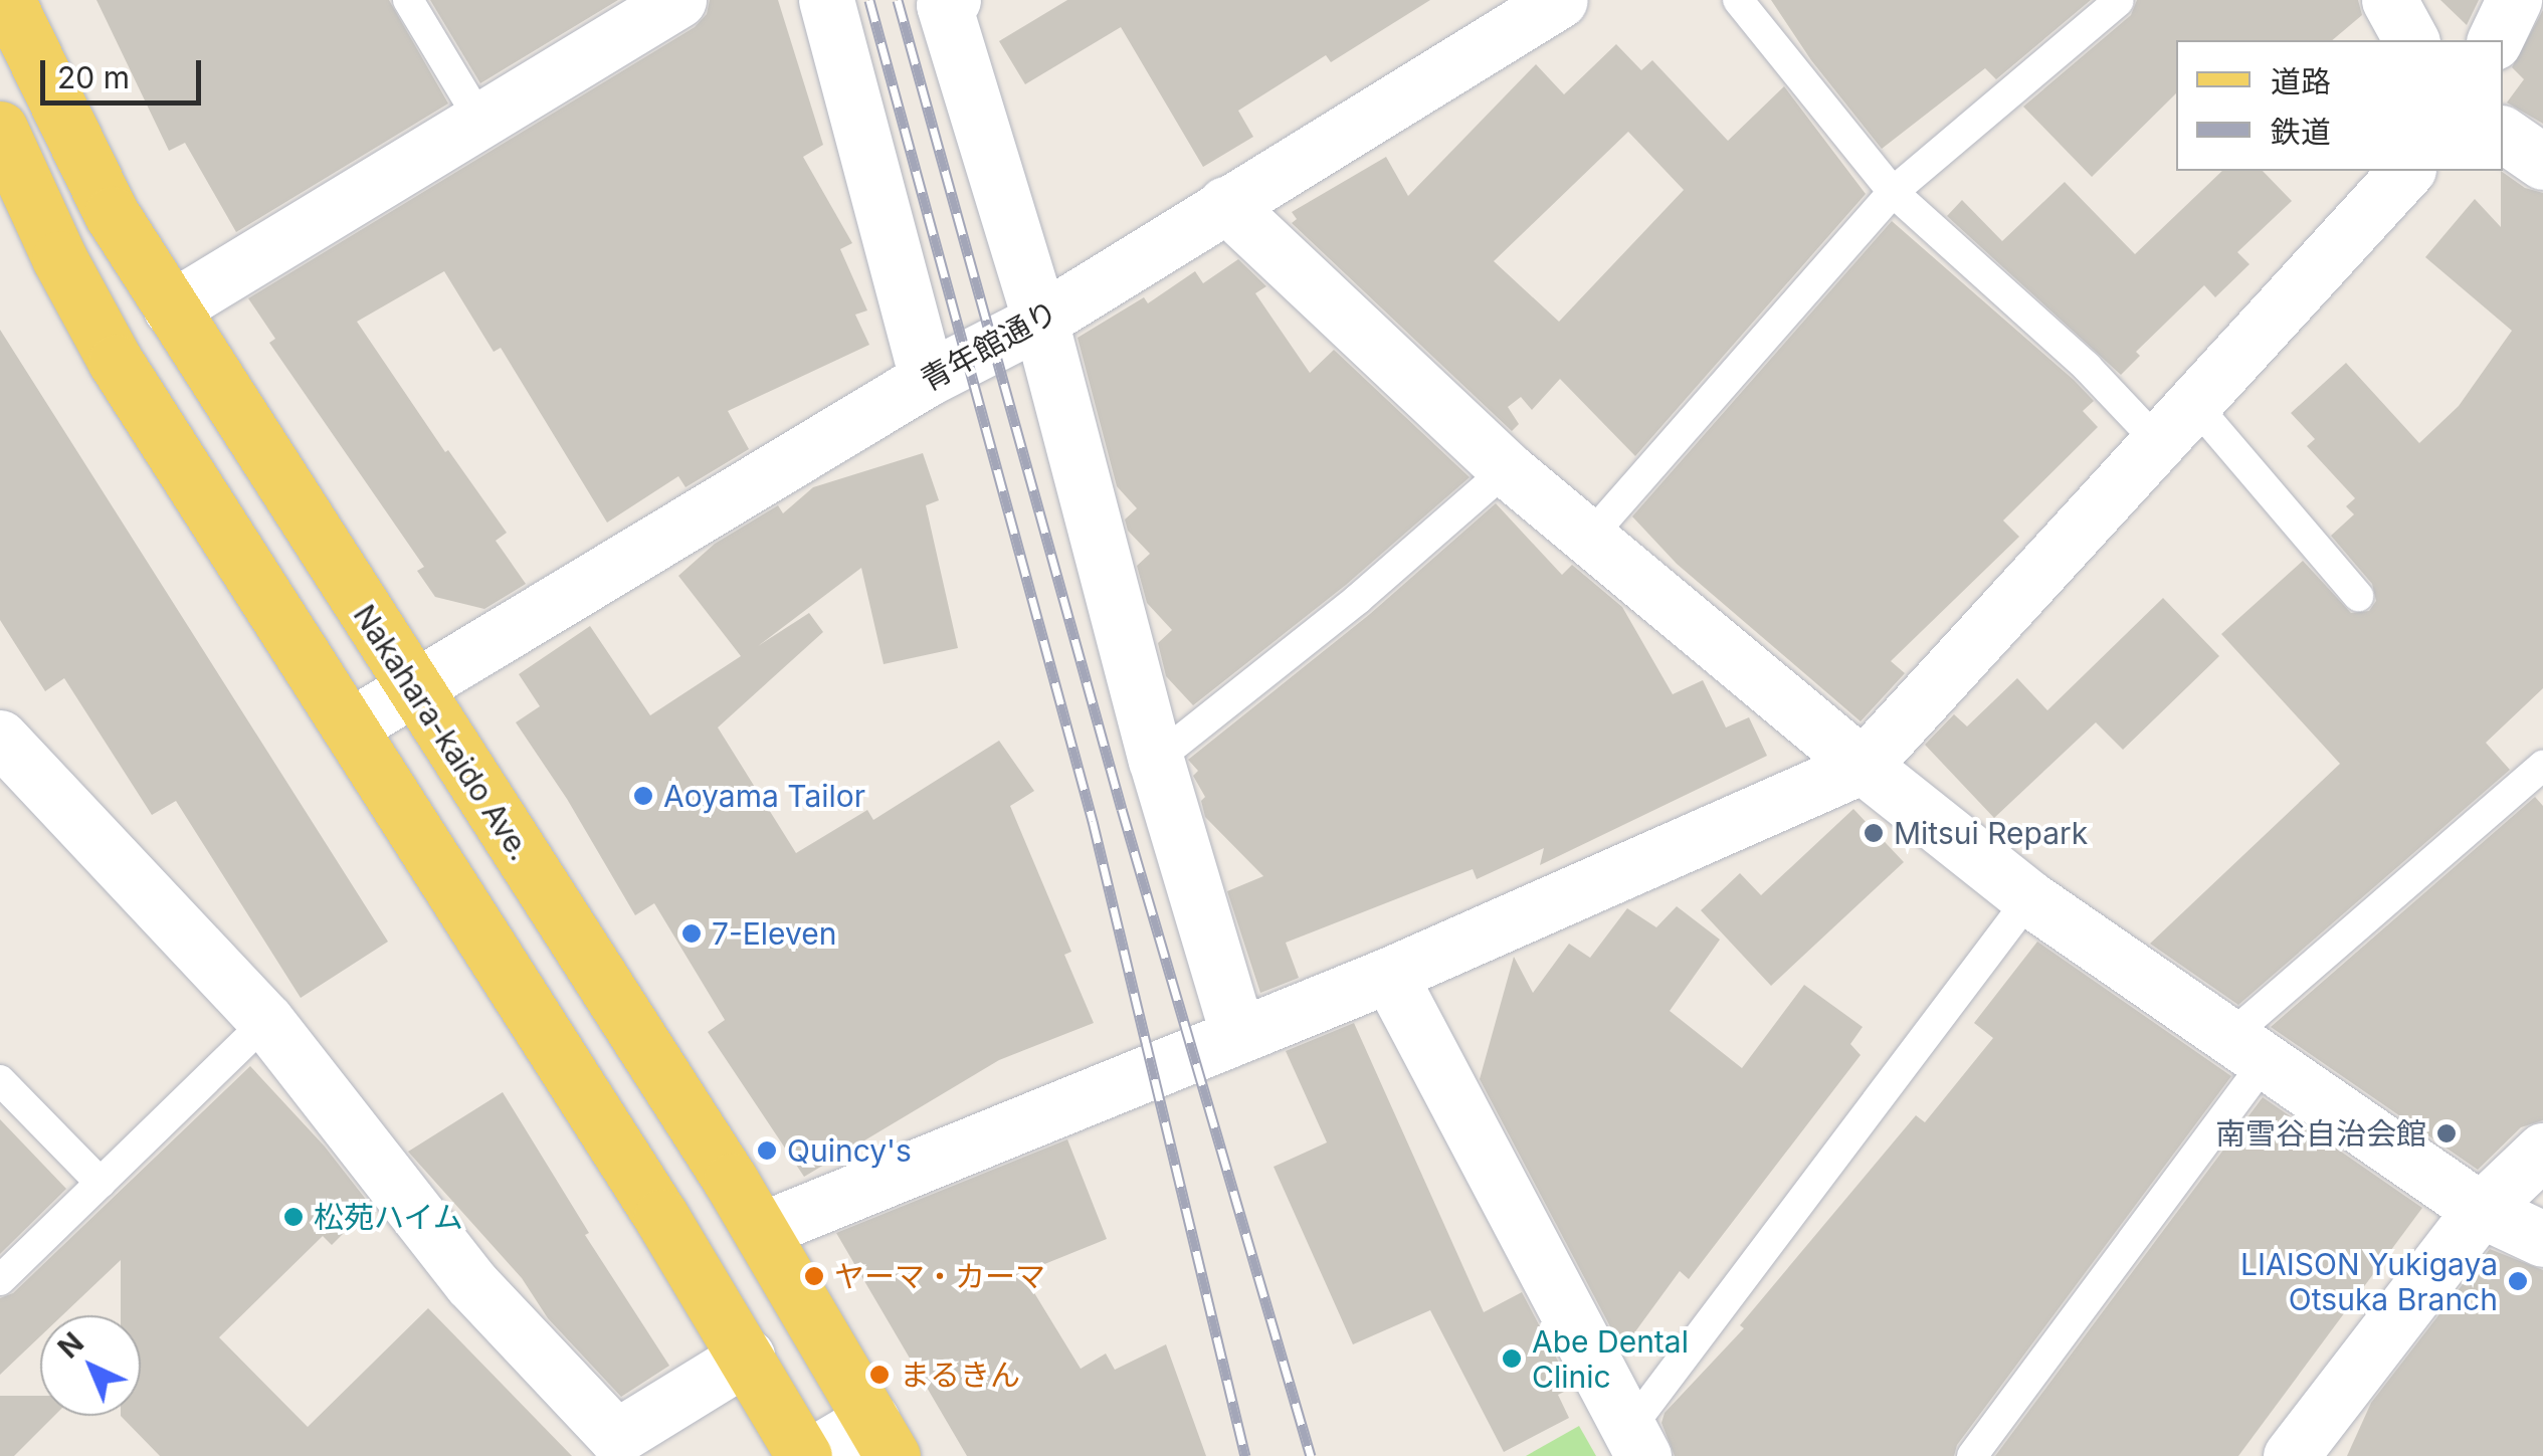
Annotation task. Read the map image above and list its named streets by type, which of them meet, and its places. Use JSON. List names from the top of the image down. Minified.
{"streets":{"main road":["Nakahara-kaido Ave."],"street":["青年館通り"]},"crossings":[["青年館通り","Nakahara-kaido Ave."]],"places":["Aoyama Tailor","Mitsui Repark","7-Eleven","南雪谷自治会館","Quincy's","松苑ハイム","ヤーマ・カーマ","LIAISON Yukigaya Otsuka Branch","Abe Dental Clinic","まるきん"],"legend":["道路","鉄道"],"scale_bar":"20 m","north":"top left"}
